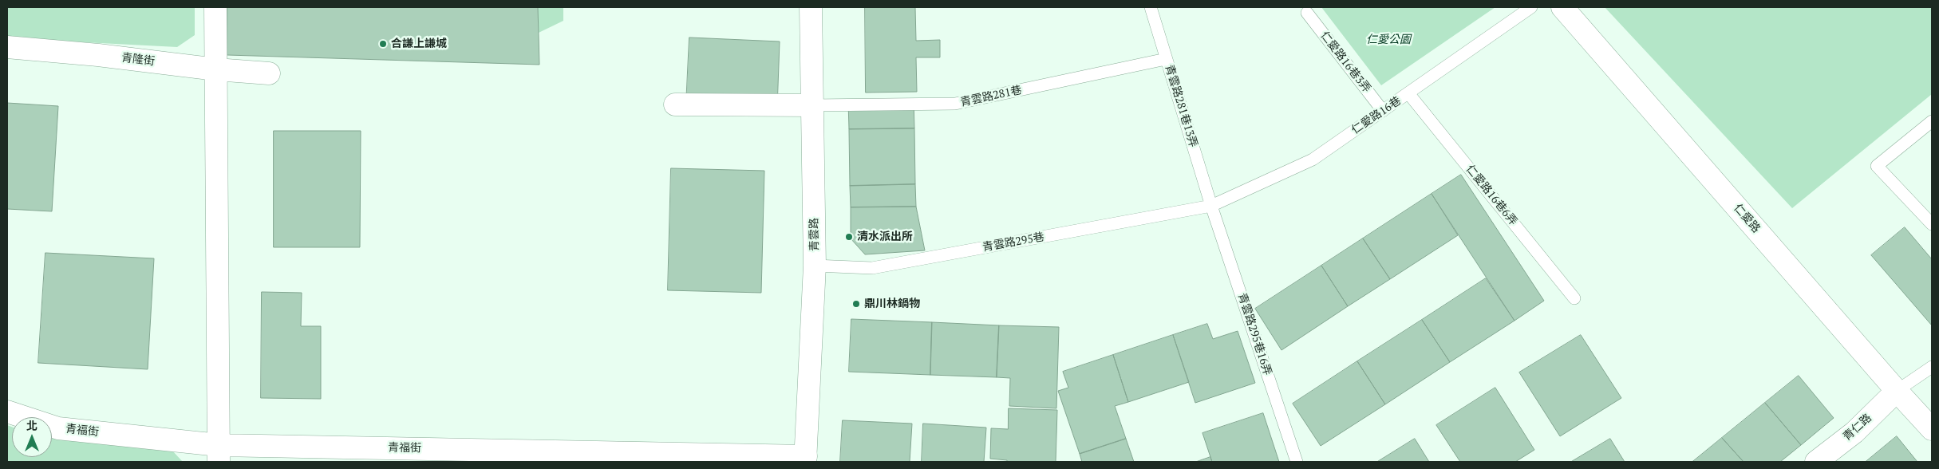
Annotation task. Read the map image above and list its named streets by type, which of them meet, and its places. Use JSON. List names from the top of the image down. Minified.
{"streets":{"street":["青隆街","仁愛路","青雲路","青仁路","青福街"],"lane":["仁愛路16巷3弄","青雲路281巷","青雲路281巷13弄","仁愛路16巷","仁愛路16巷6弄","青雲路295巷","青雲路295巷16弄"]},"crossings":[["仁愛路16巷3弄","仁愛路16巷"],["青雲路281巷","青雲路281巷13弄"],["青雲路281巷","青雲路"],["青雲路281巷13弄","仁愛路16巷"],["青雲路281巷13弄","青雲路295巷"],["青雲路281巷13弄","青雲路295巷16弄"],["仁愛路16巷","仁愛路16巷6弄"],["仁愛路16巷","青雲路295巷"],["仁愛路16巷","青雲路295巷16弄"],["仁愛路","青仁路"],["青雲路","青雲路295巷"],["青雲路","青福街"],["青雲路295巷","青雲路295巷16弄"]],"parks":["仁愛公園"],"places":["合謙上謙城","清水派出所","鼎川林鍋物"],"north":"top"}
